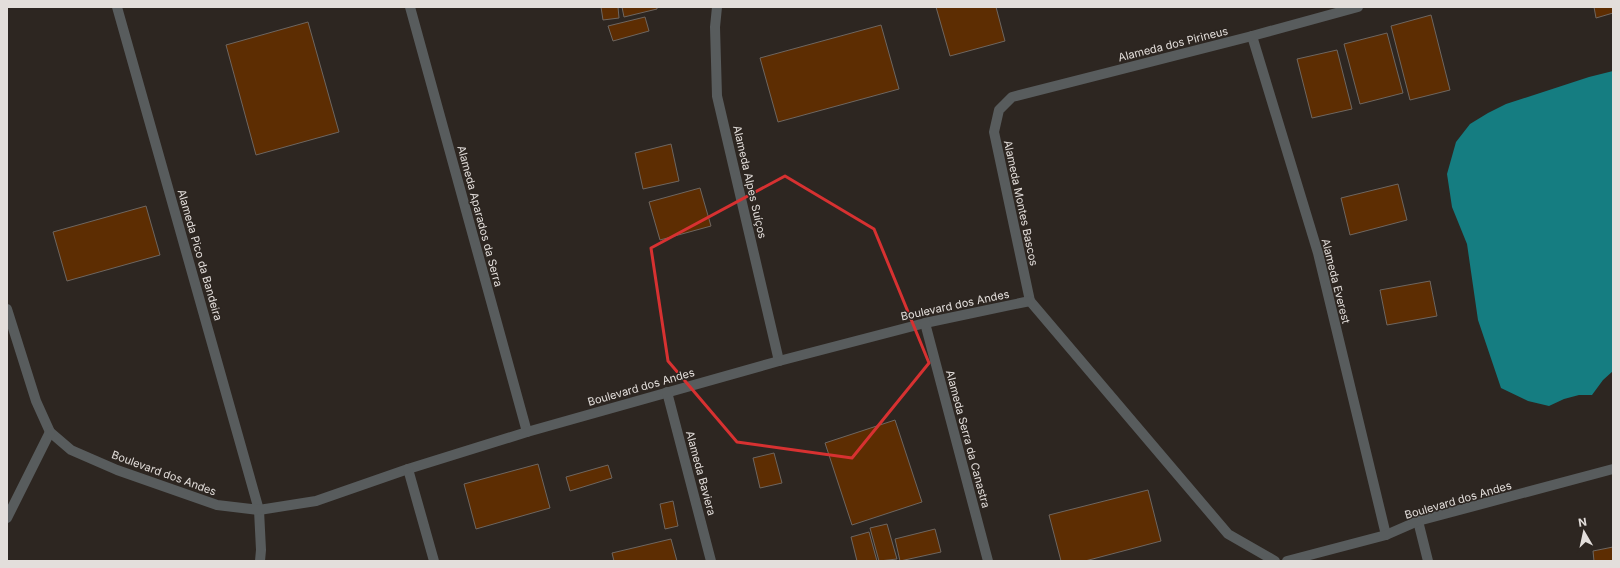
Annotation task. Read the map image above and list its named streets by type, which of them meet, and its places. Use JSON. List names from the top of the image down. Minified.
{"streets":{"street":["Alameda dos Pirineus","Alameda Alpes Suíços","Alameda Montes Bascos","Alameda Aparados da Serra","Alameda Pico da Bandeira","Alameda Everest","Boulevard dos Andes","Alameda Serra da Canastra","Alameda Baviera"]},"crossings":[["Alameda dos Pirineus","Alameda Montes Bascos"],["Alameda dos Pirineus","Alameda Everest"],["Alameda Alpes Suíços","Boulevard dos Andes"],["Alameda Montes Bascos","Boulevard dos Andes"],["Alameda Aparados da Serra","Boulevard dos Andes"],["Alameda Pico da Bandeira","Boulevard dos Andes"],["Alameda Everest","Boulevard dos Andes"],["Boulevard dos Andes","Alameda Serra da Canastra"],["Boulevard dos Andes","Alameda Baviera"]],"north":"top"}
